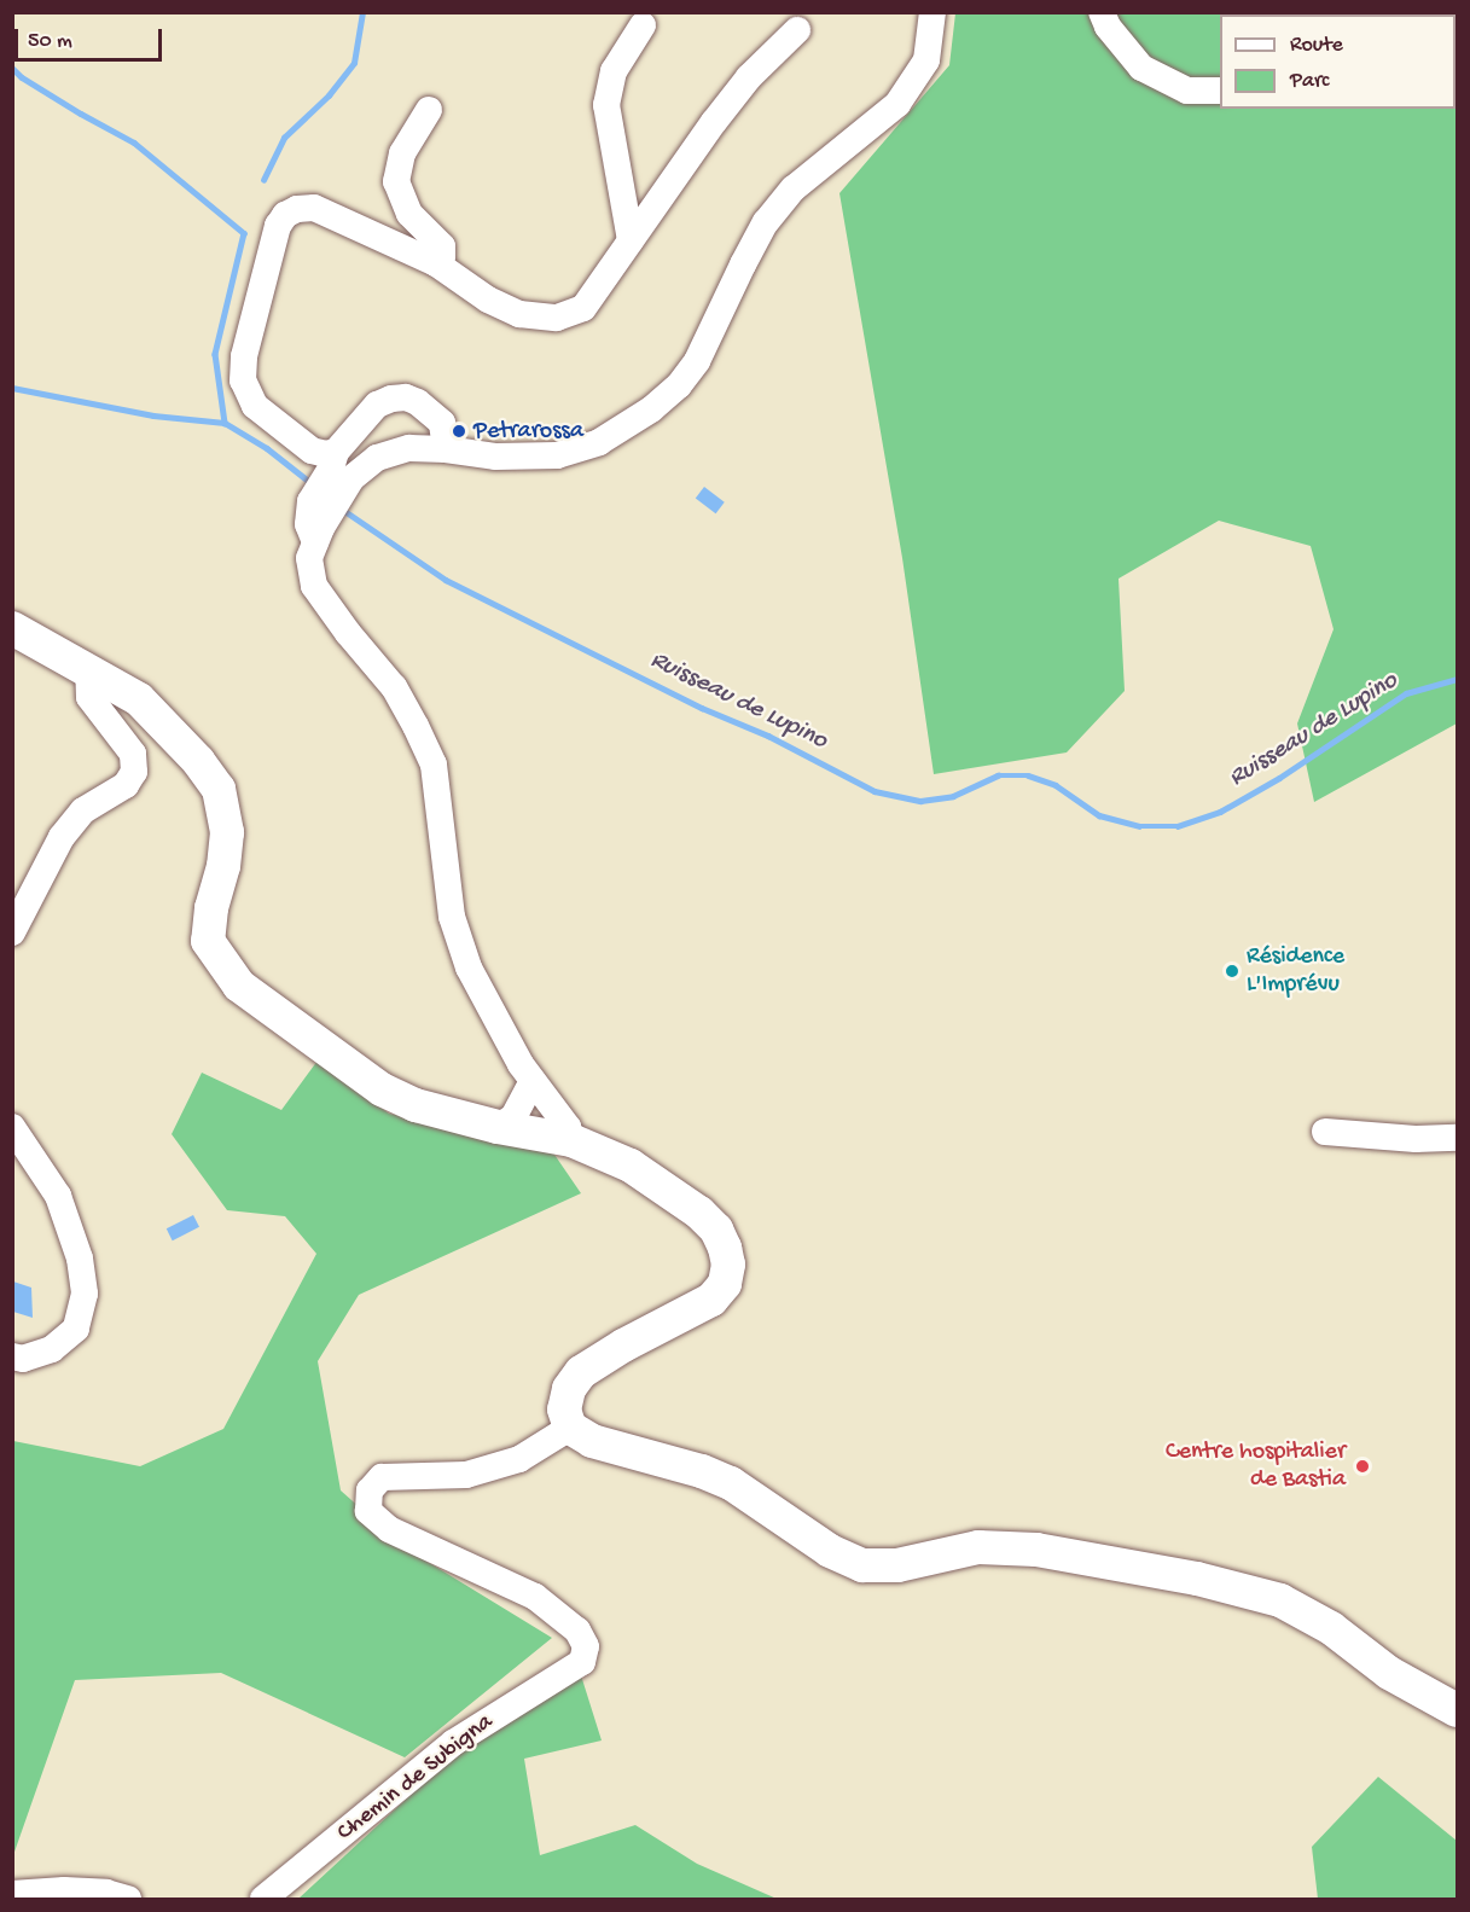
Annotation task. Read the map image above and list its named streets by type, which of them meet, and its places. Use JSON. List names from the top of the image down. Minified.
{"streets":{"street":["Chemin de Subigna"]},"water":["Ruisseau de Lupino"],"places":["Petrarossa","Résidence L'Imprévu","Centre hospitalier de Bastia"],"legend":["Route","Parc"],"scale_bar":"50 m"}
